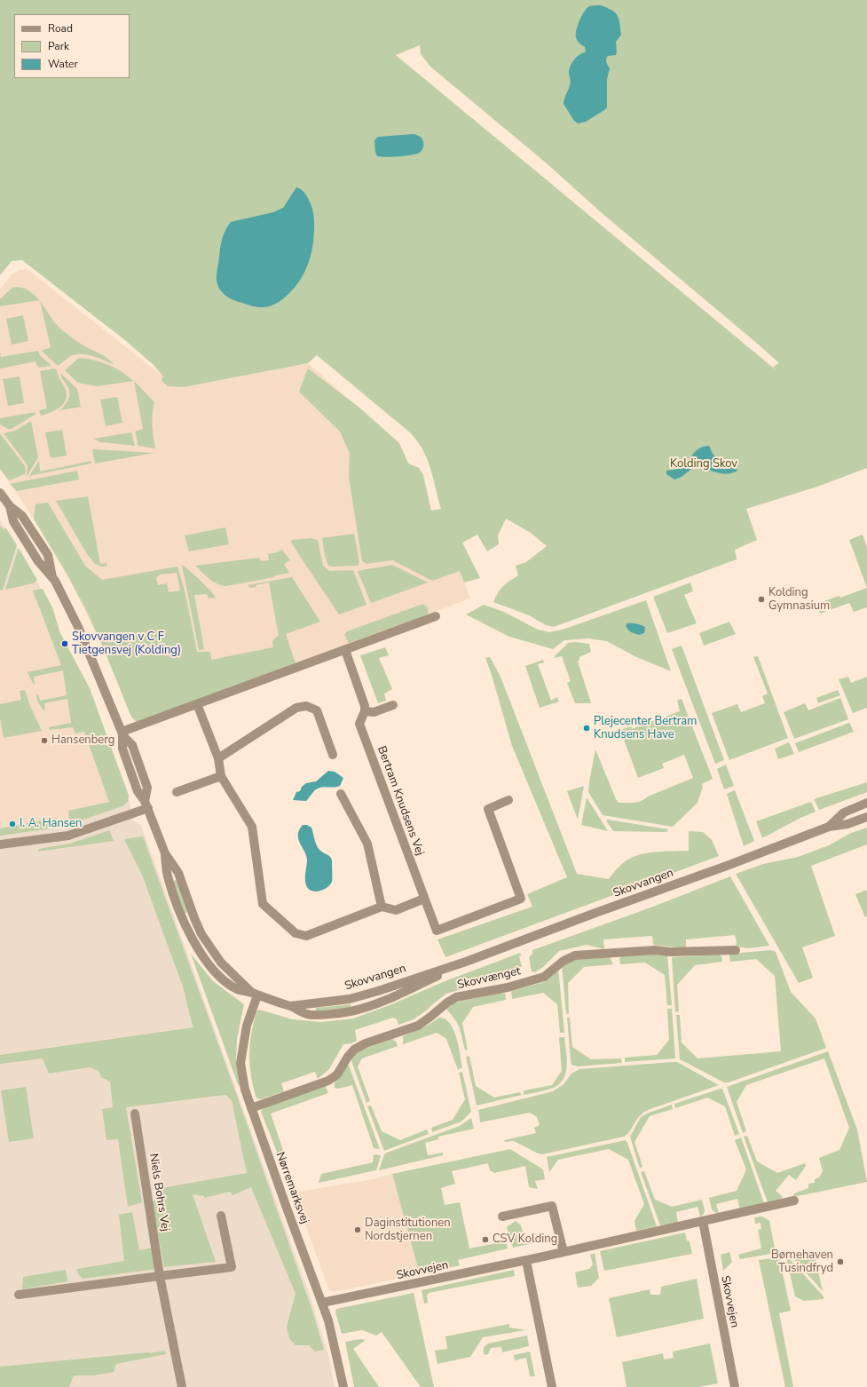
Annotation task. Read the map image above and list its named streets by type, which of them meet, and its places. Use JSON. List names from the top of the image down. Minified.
{"streets":{"street":["Bertram Knudsens Vej","Skovvangen","Skovvænget","Nørremarksvej","Niels Bohrs Vej","Skovvejen"]},"crossings":[["Skovvangen","Nørremarksvej"],["Skovvænget","Nørremarksvej"],["Nørremarksvej","Skovvejen"]],"parks":["Kolding Skov"],"places":["Kolding Gymnasium","Skovvangen v C F Tietgensvej (Kolding)","Plejecenter Bertram Knudsens Have","Hansenberg","I. A. Hansen","Daginstitutionen Nordstjernen","CSV Kolding","Børnehaven Tusindfryd"],"legend":["Road","Park","Water"]}
